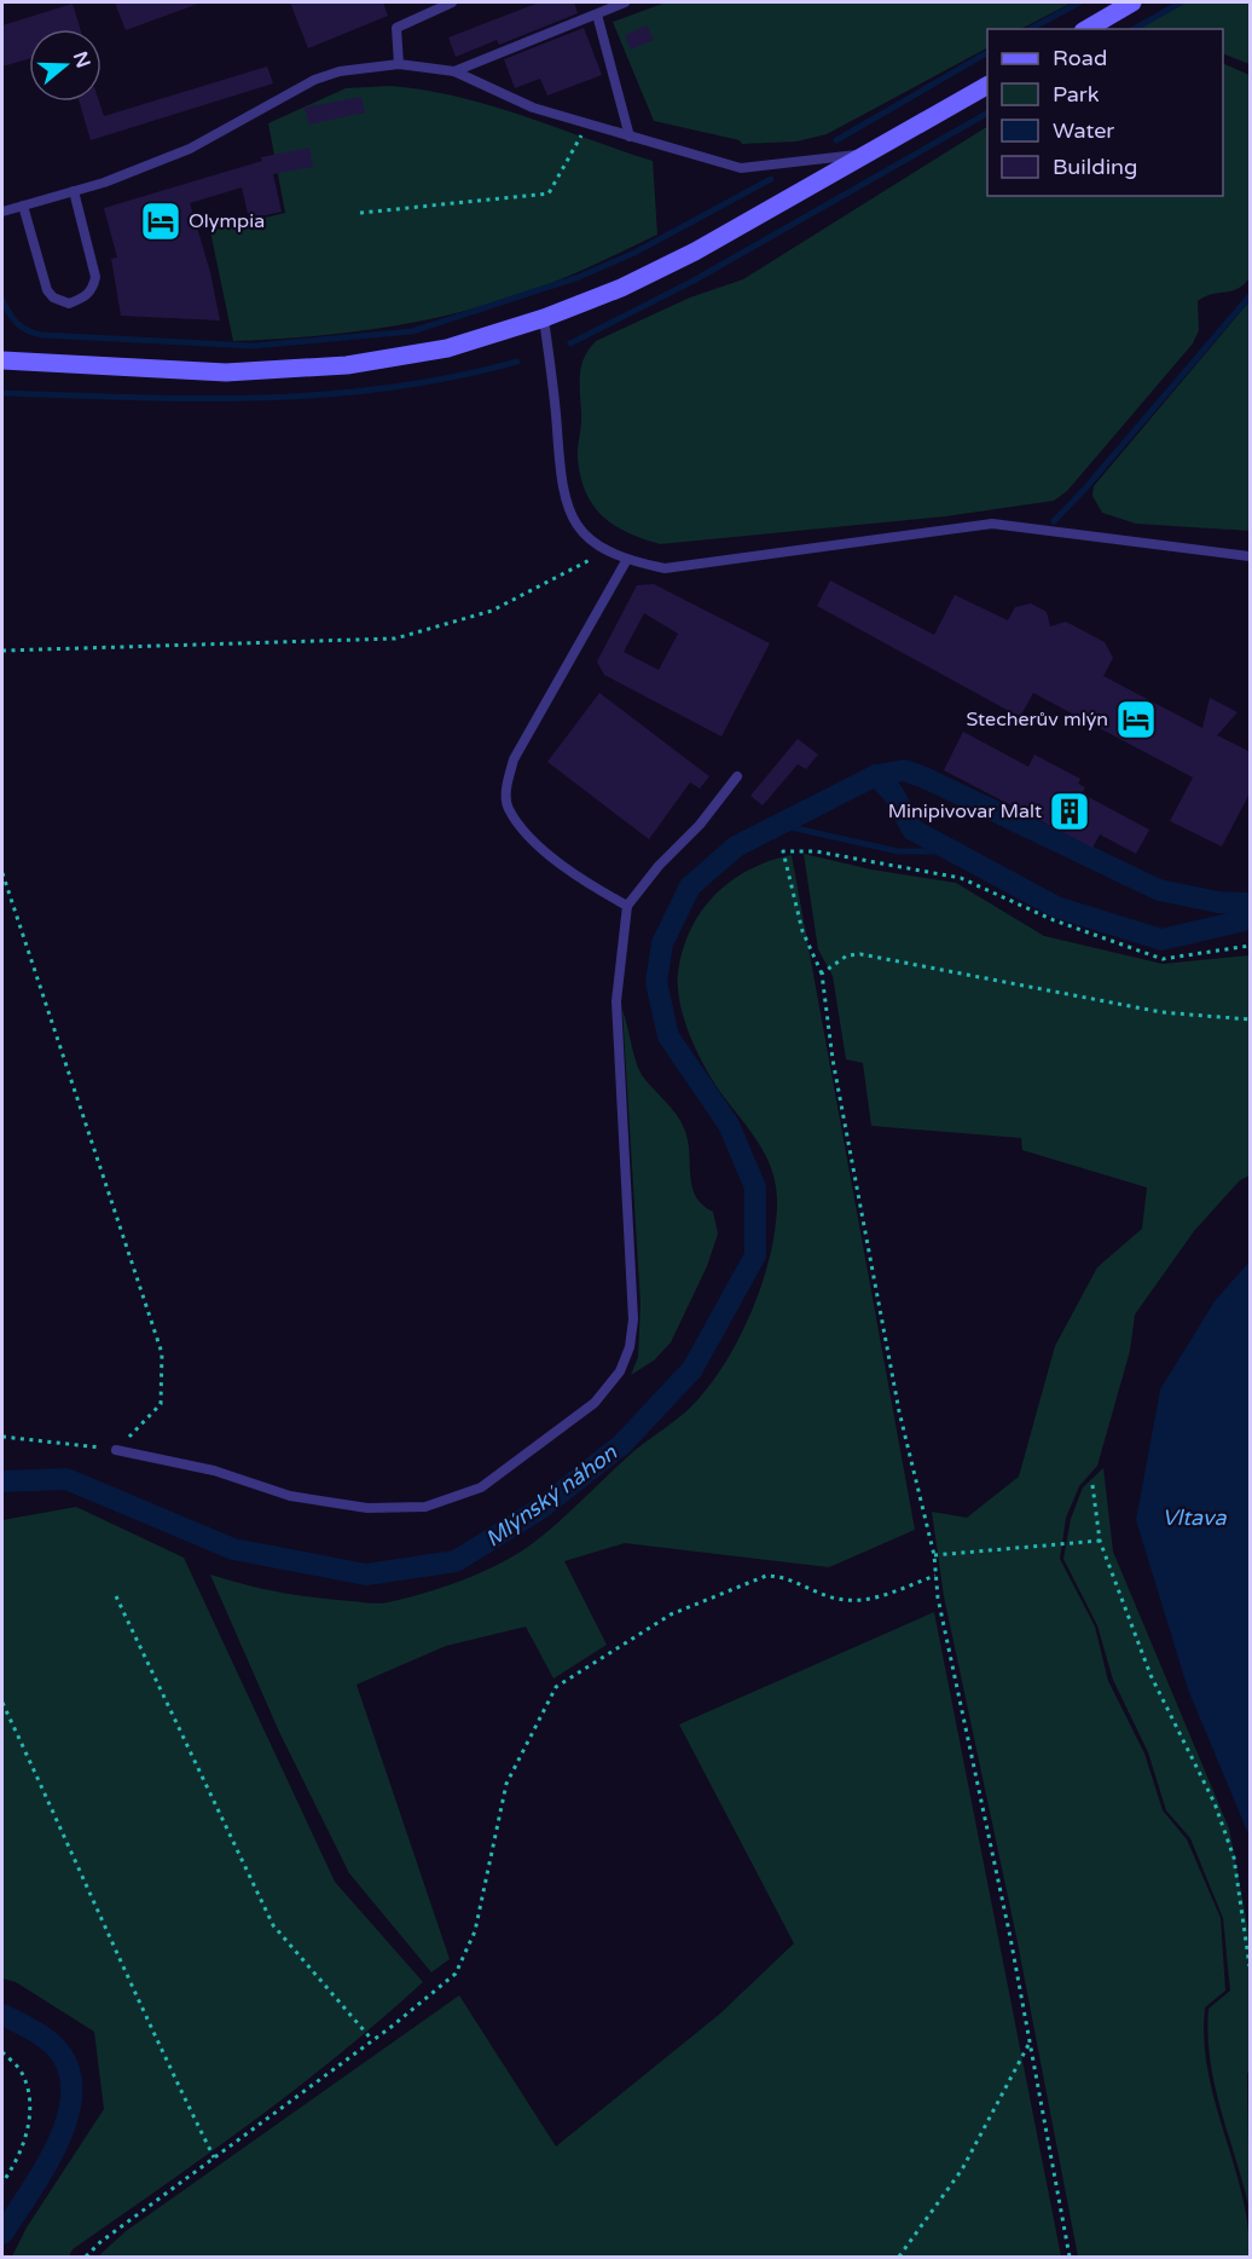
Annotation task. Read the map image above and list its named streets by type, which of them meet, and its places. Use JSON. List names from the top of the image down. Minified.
{"water":["Mlýnský náhon","Vltava"],"places":{"hotel":["Olympia","Stecherův mlýn"],"building":["Minipivovar Malt"]},"legend":["Road","Park","Water","Building"],"north":"right"}
